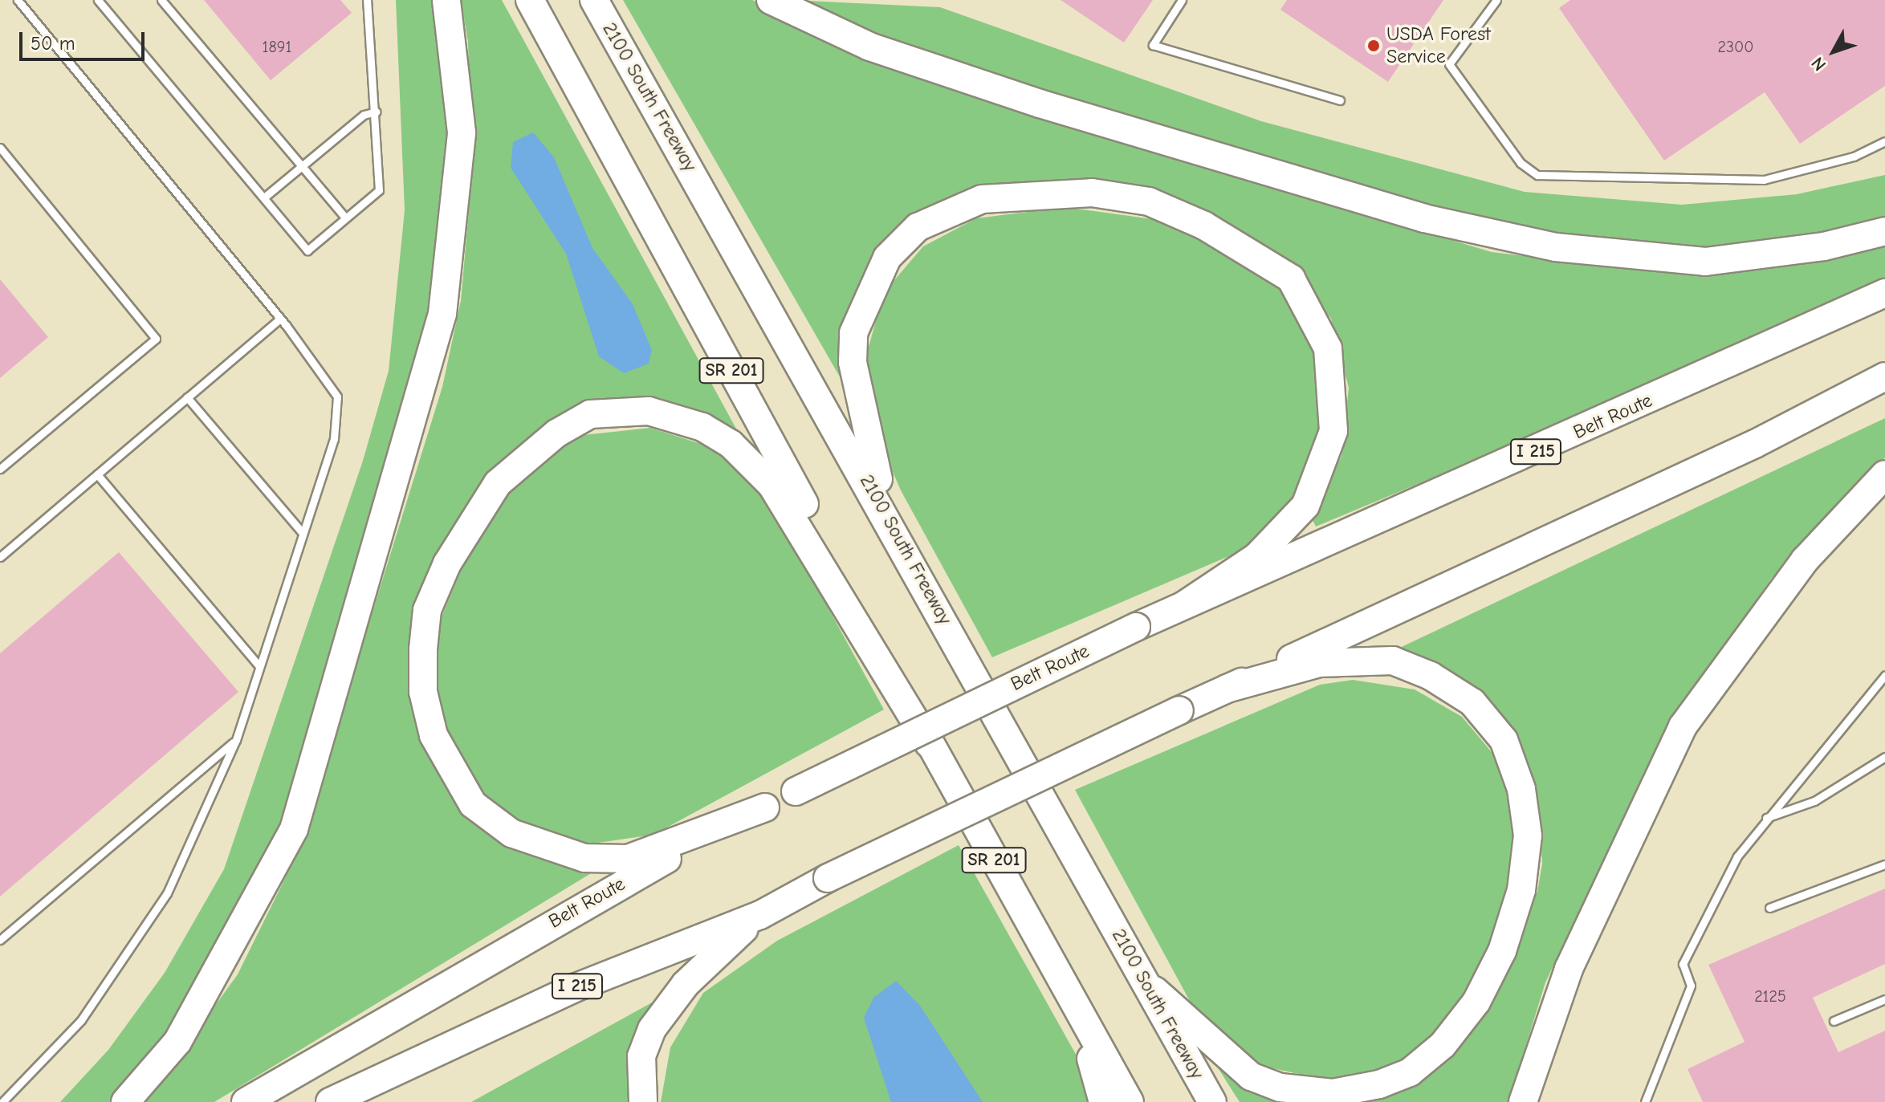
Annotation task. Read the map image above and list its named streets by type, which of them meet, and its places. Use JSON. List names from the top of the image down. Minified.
{"streets":{"highway":["2100 South Freeway","SR 201","Belt Route","I 215"]},"places":["USDA Forest Service"],"house_numbers":["1891","2300","2125"],"scale_bar":"50 m","north":"bottom left"}
